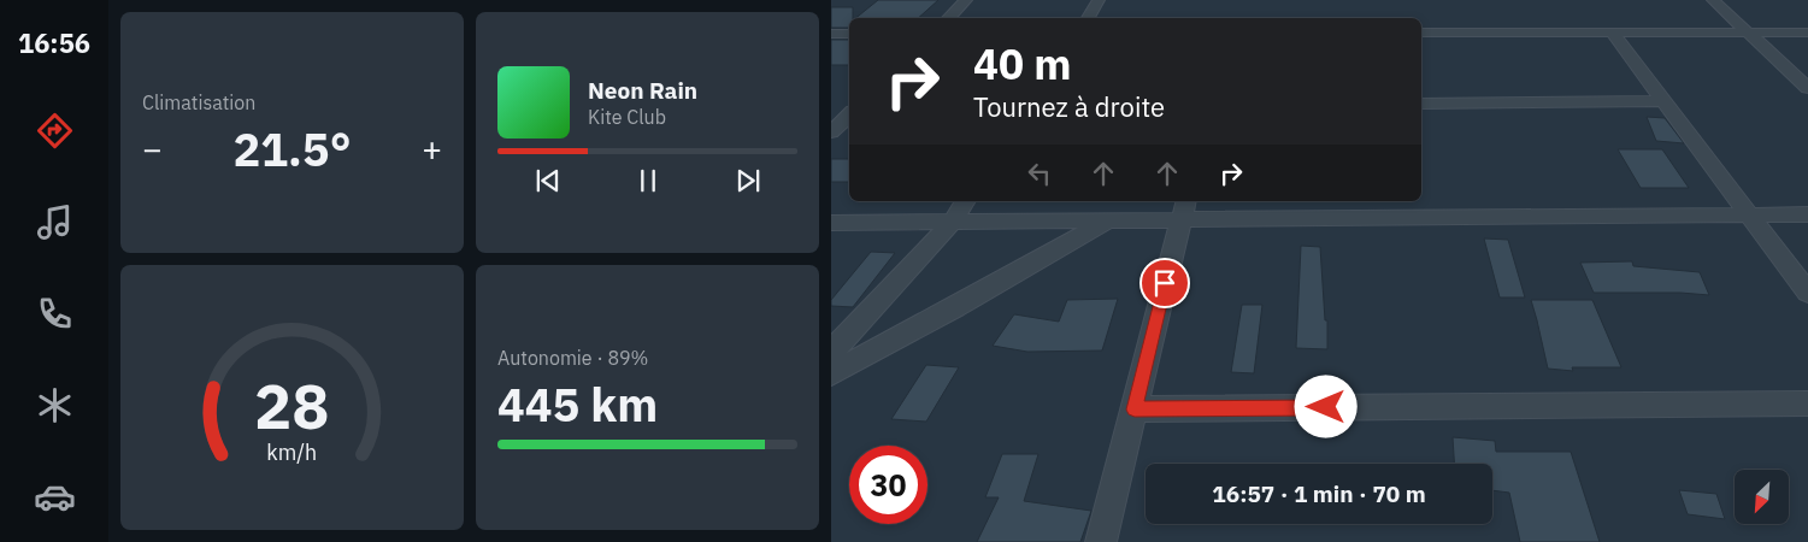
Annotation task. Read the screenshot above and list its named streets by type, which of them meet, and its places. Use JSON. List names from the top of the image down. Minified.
{"north":"bottom left","page":{"tabs":"16:56","tile":["Climatisation",["Autonomie · 89%","445 km"]],"turn":["40 m","Tournez à droite"],"song":["Neon Rain","Kite Club"],"heat":["−","21.5°","+"],"limit":"30","trip":"16:57 · 1 min · 70 m","gauge":["28","km/h"]}}
